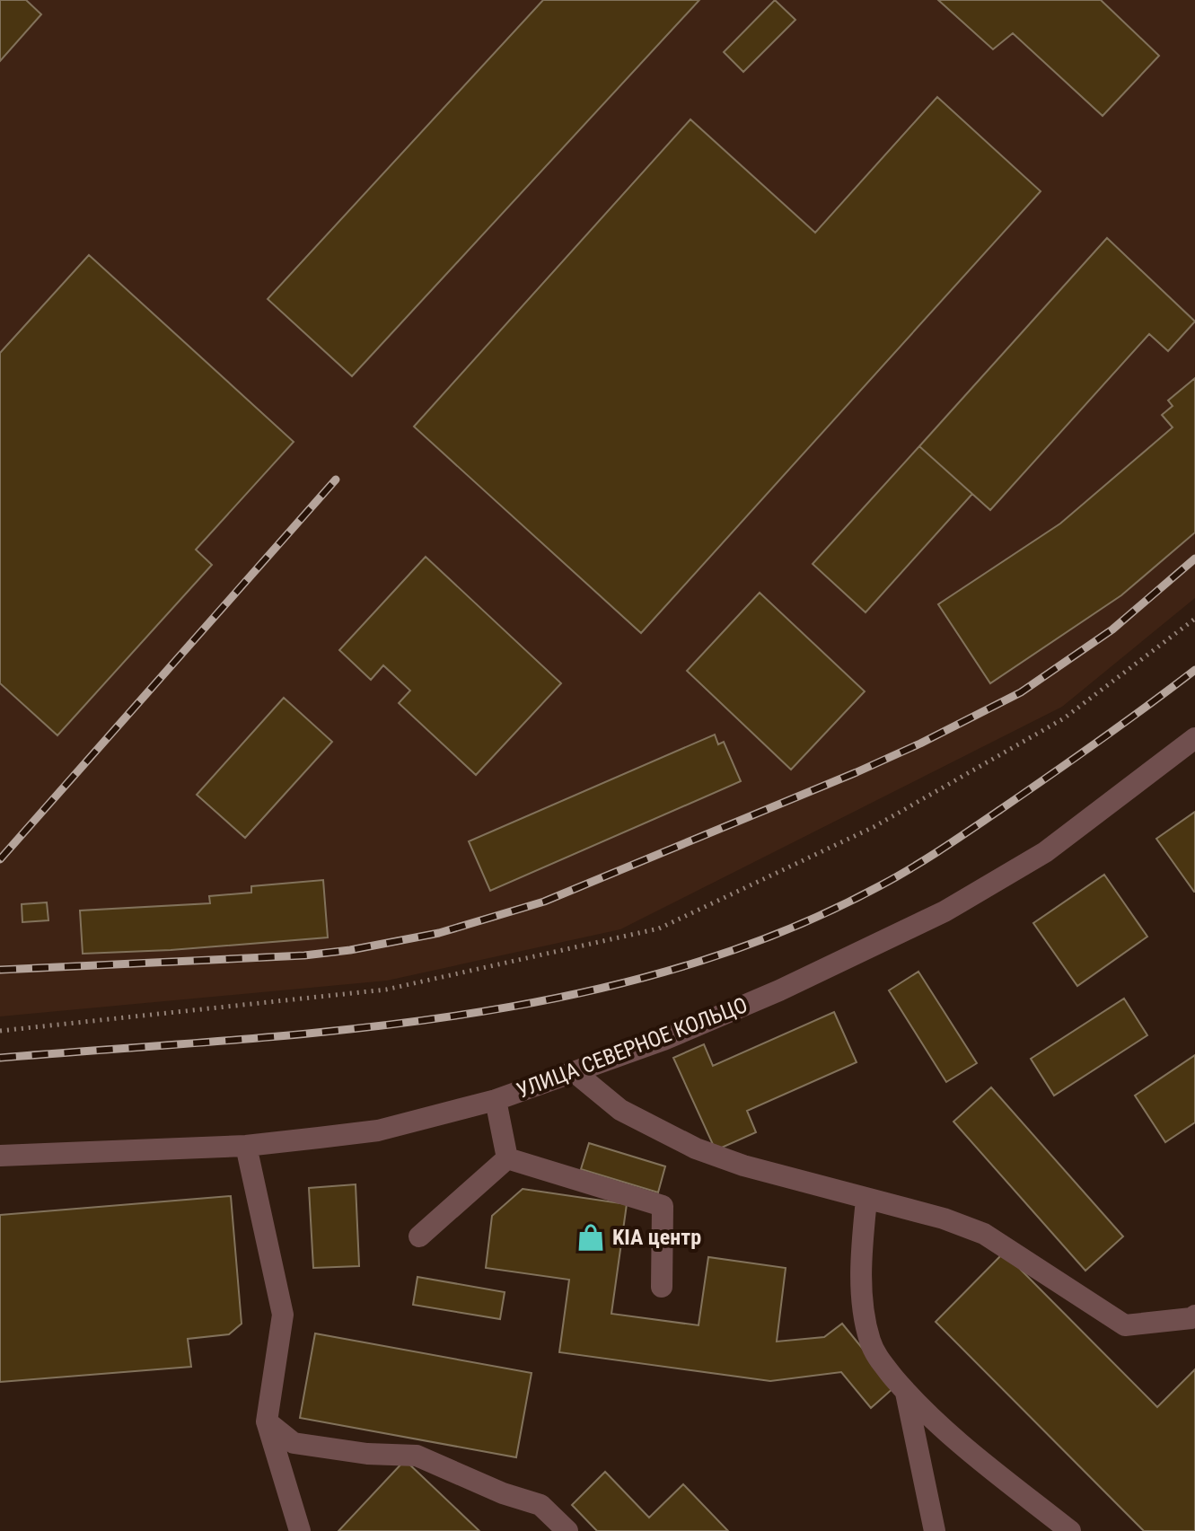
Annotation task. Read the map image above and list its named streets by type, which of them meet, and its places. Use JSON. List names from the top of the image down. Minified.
{"streets":{"street":["УЛИЦА СЕВЕРНОЕ КОЛЬЦО"]},"places":{"shop":["KIA центр"]}}
